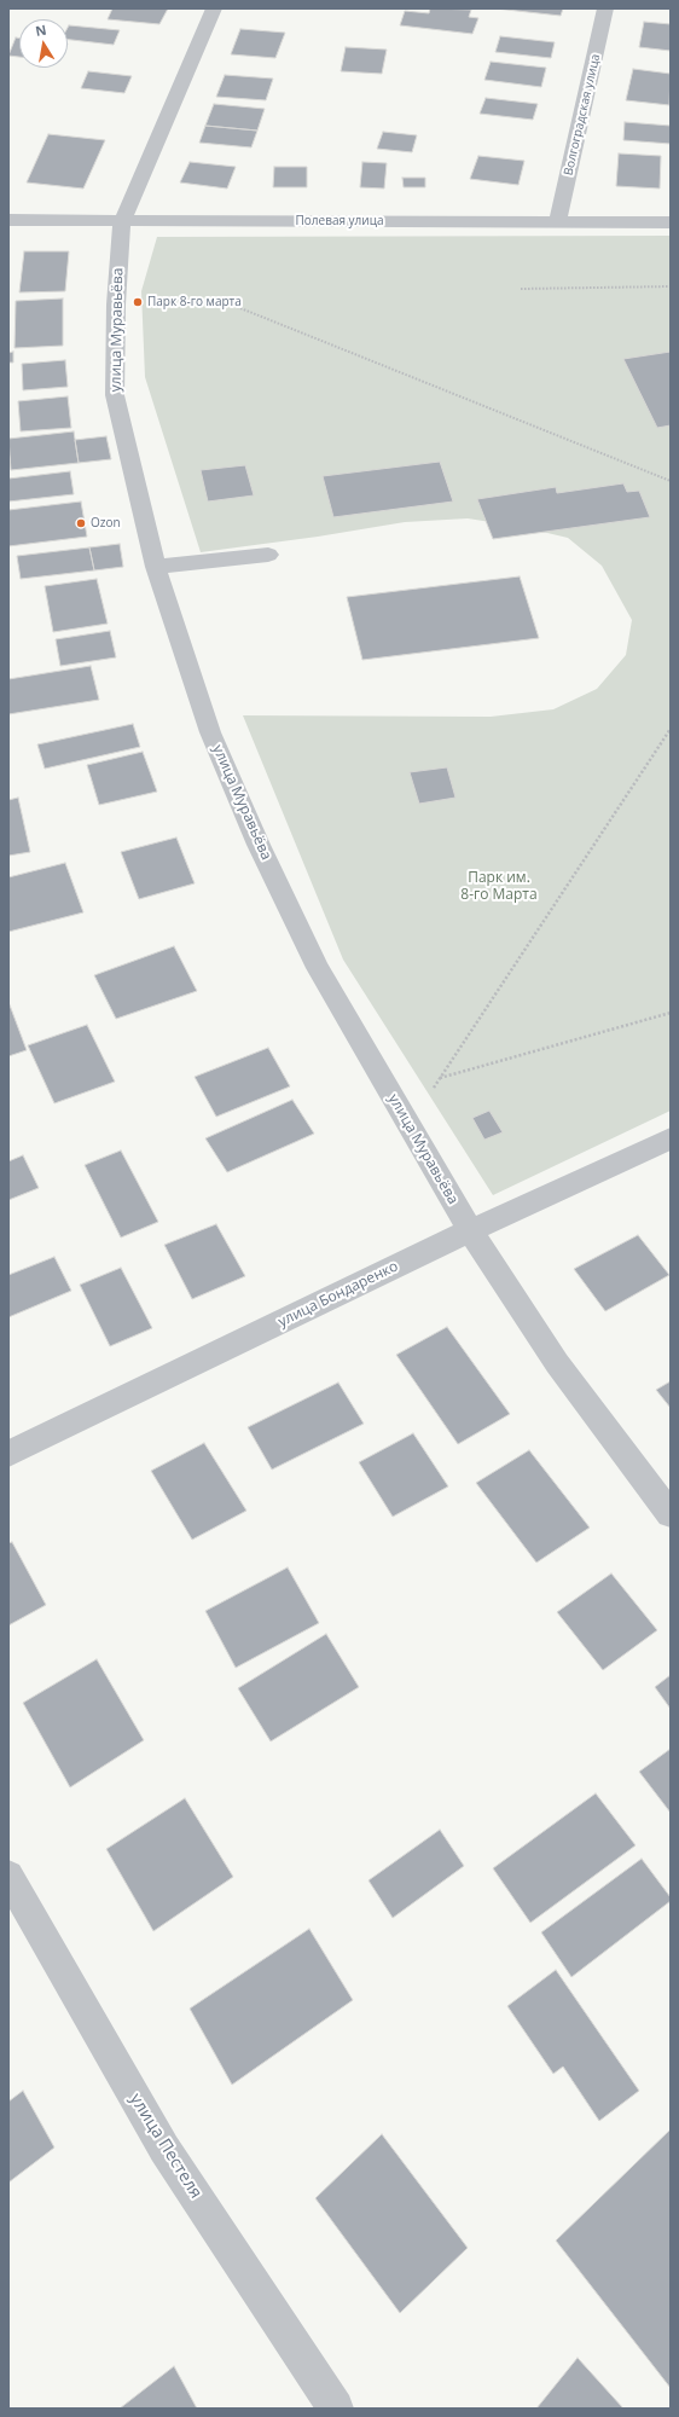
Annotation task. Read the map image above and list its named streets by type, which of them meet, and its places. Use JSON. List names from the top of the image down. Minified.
{"streets":{"street":["Волгоградская улица","Полевая улица","улица Муравьёва","улица Бондаренко","улица Пестеля"]},"crossings":[["Волгоградская улица","Полевая улица"],["Полевая улица","улица Муравьёва"],["улица Муравьёва","улица Бондаренко"]],"parks":["Парк им. 8-го Марта"],"places":["Парк 8-го марта","Ozon"],"north":"top"}
